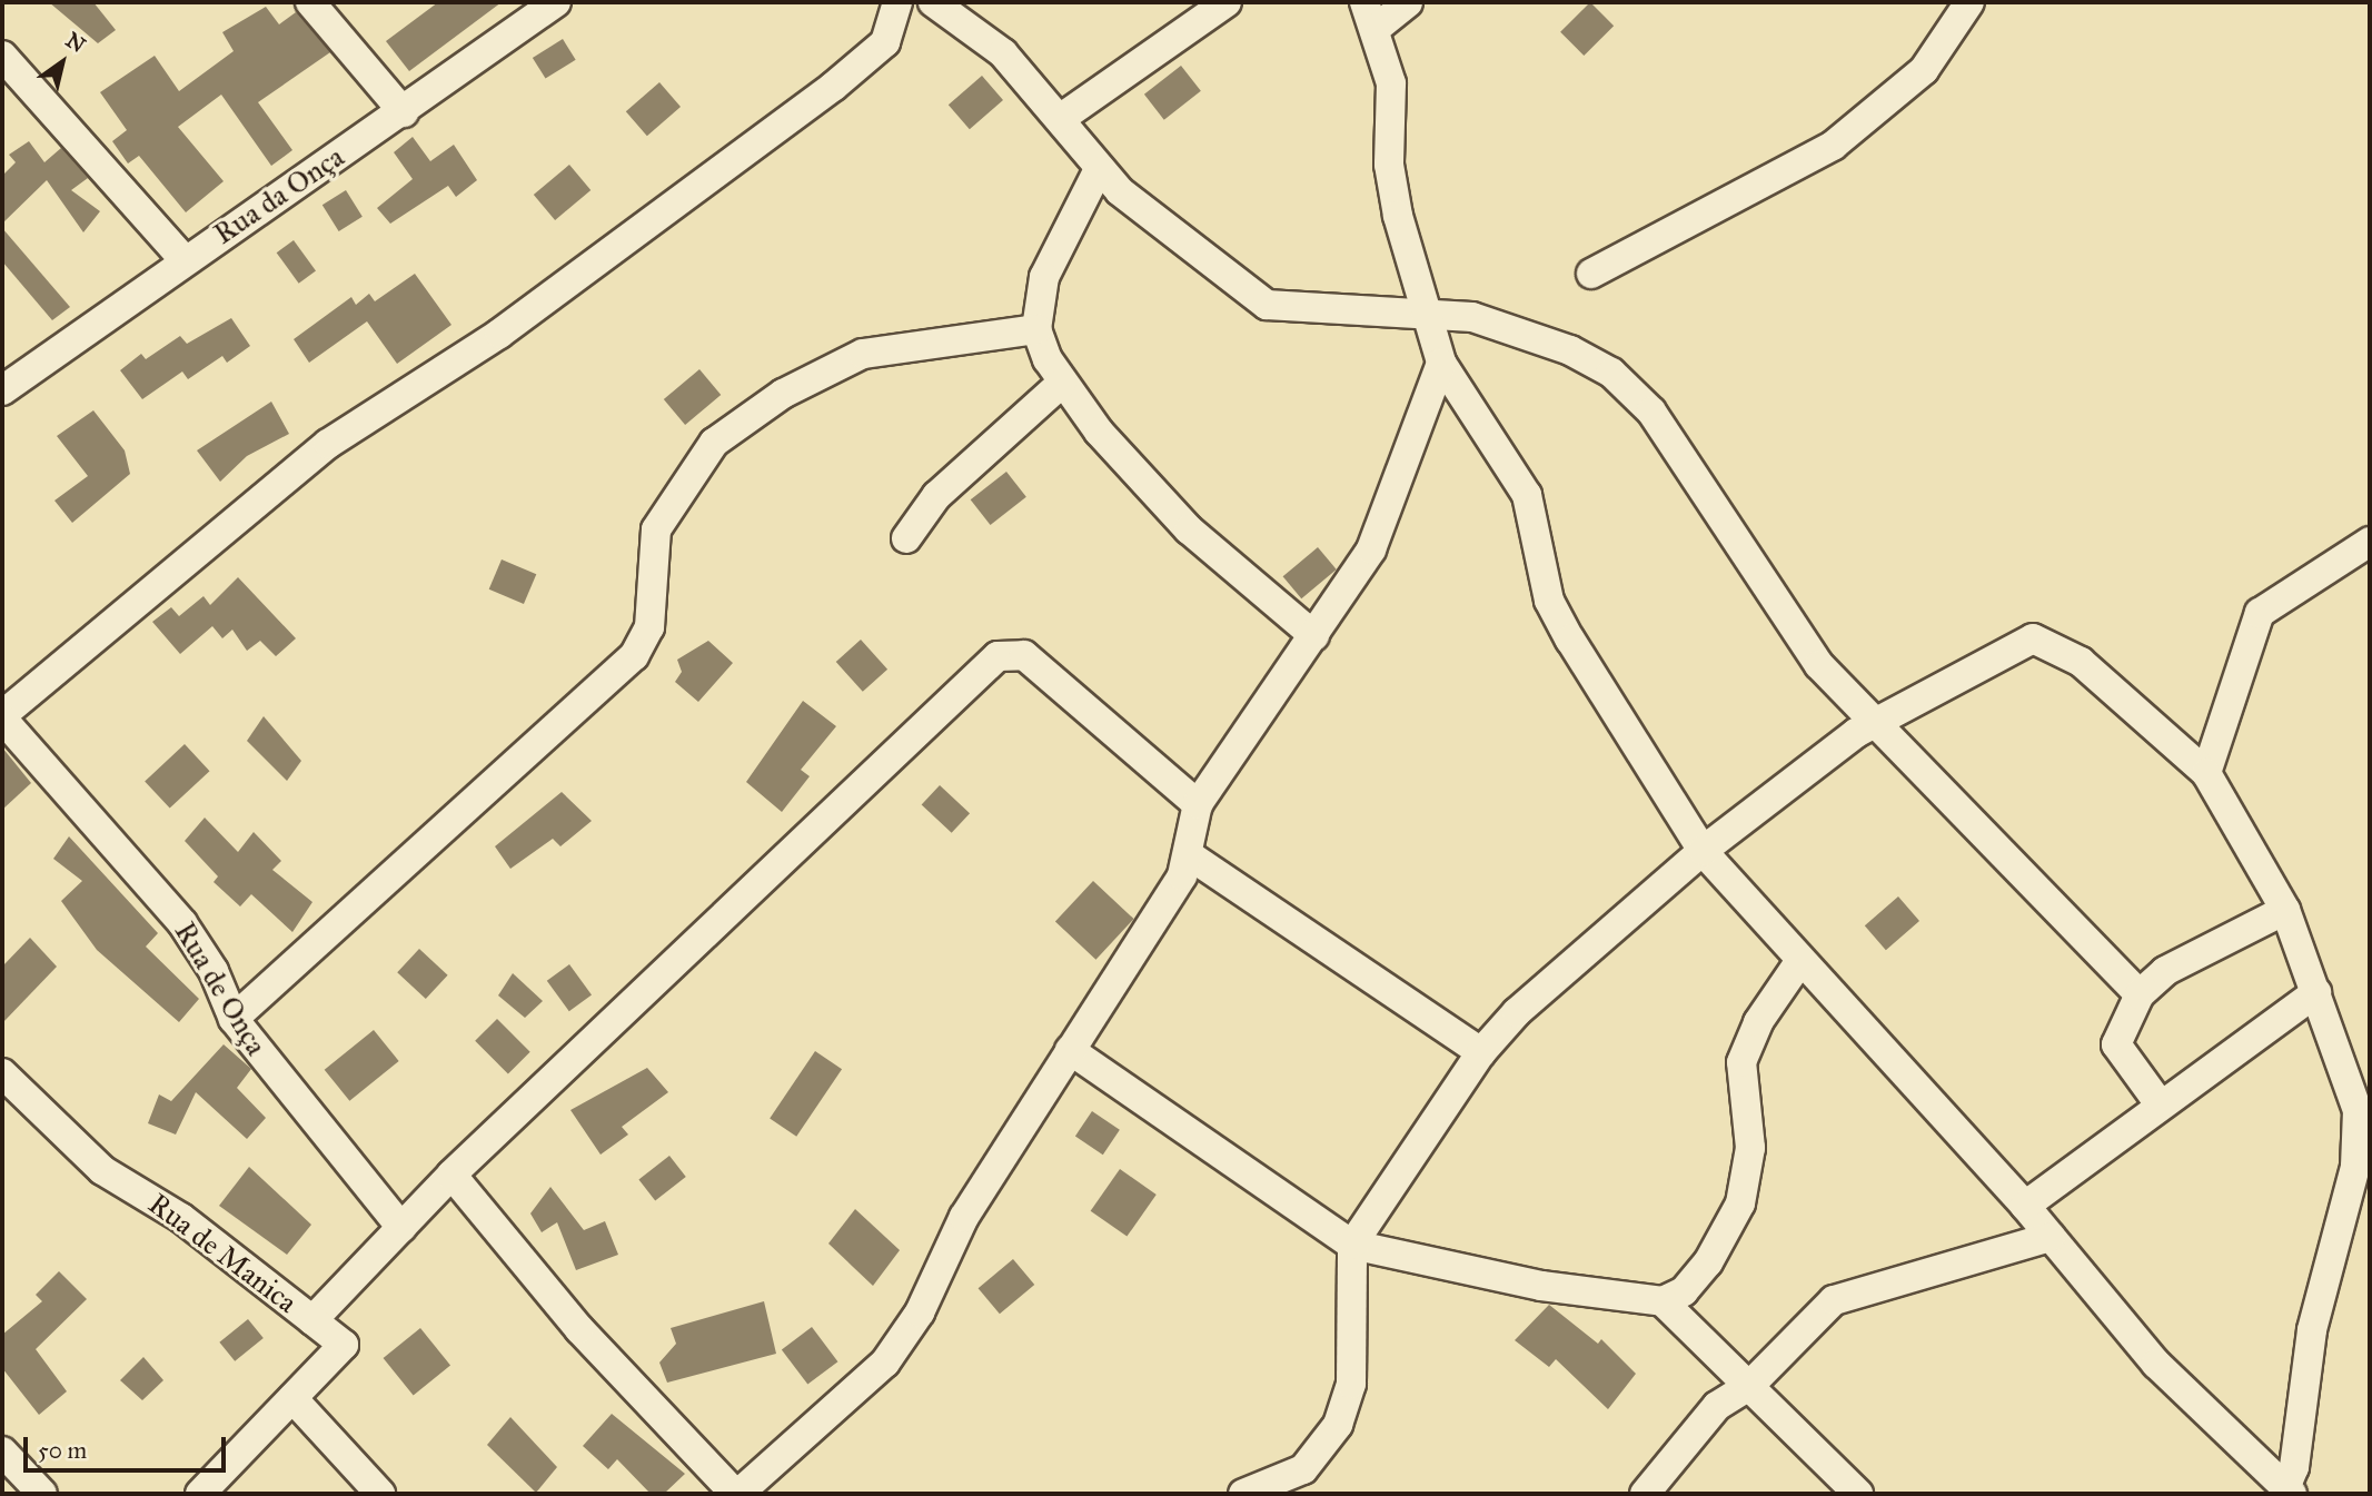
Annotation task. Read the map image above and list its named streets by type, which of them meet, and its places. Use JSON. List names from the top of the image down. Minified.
{"streets":{"street":["Rua da Onça","Rua de Onça","Rua de Manica"]},"crossings":[["Rua de Onça","Rua de Manica"]],"scale_bar":"50 m","north":"top right"}
